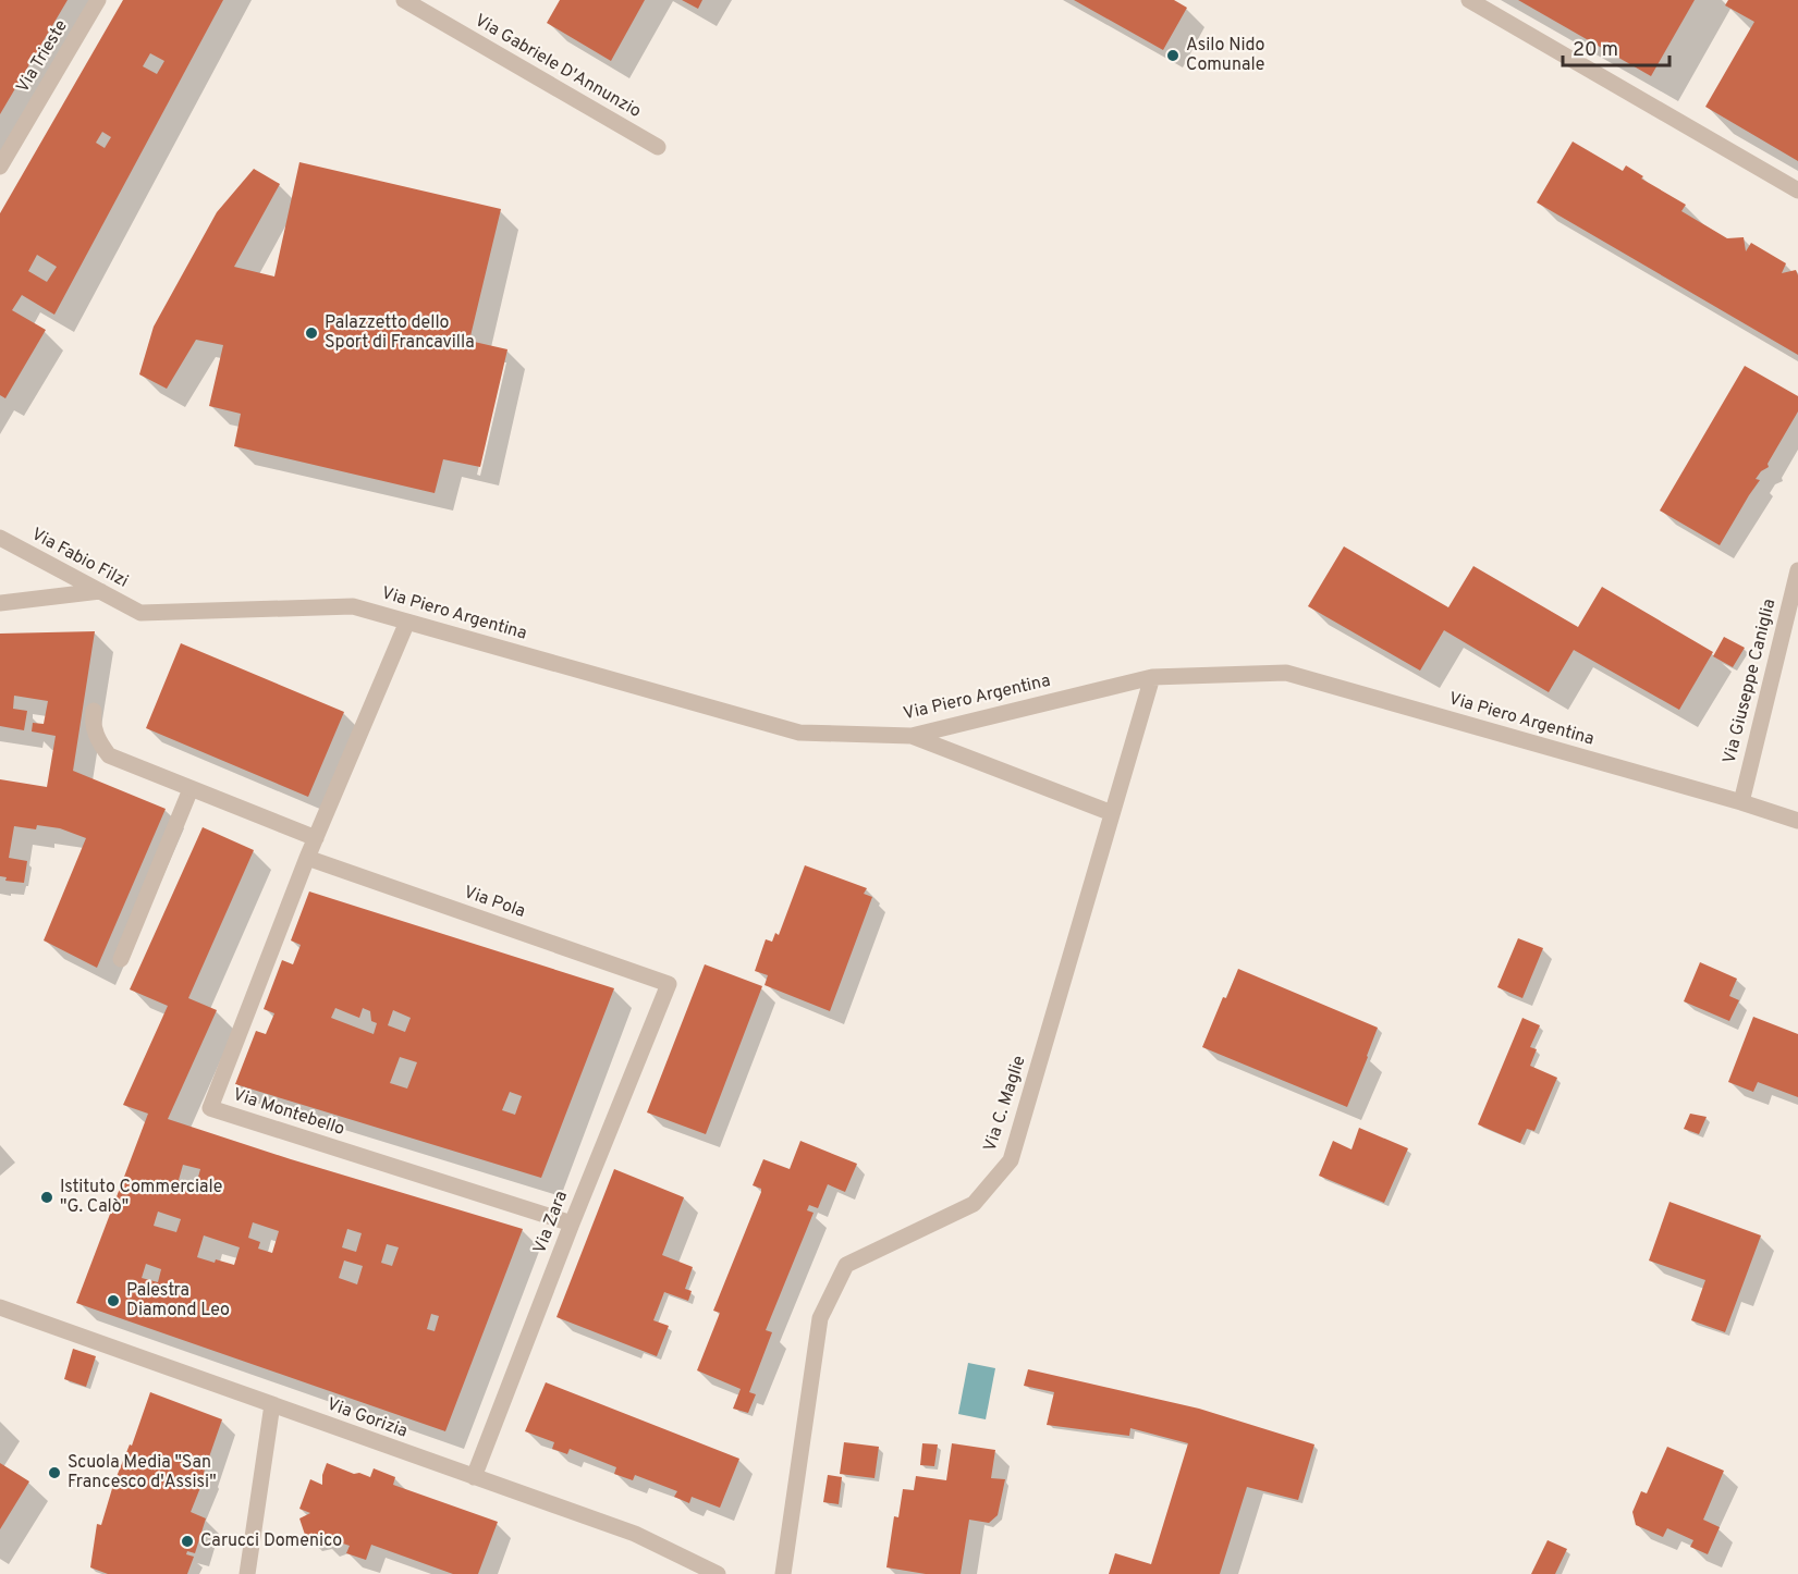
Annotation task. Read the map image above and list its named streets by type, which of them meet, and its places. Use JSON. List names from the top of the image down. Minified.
{"streets":{"street":["Via Trieste","Via Gabriele D'Annunzio","Via Fabio Filzi","Via Piero Argentina","Via Giuseppe Caniglia","Via Pola","Via C. Maglie","Via Montebello","Via Zara","Via Gorizia"]},"crossings":[["Via Fabio Filzi","Via Piero Argentina"],["Via Piero Argentina","Via Giuseppe Caniglia"],["Via Piero Argentina","Via C. Maglie"],["Via Pola","Via Montebello"],["Via Pola","Via Zara"],["Via Montebello","Via Zara"],["Via Zara","Via Gorizia"]],"places":["Asilo Nido Comunale","Palazzetto dello Sport di Francavilla","Istituto Commerciale \"G. Calò\"","Palestra Diamond Leo","Scuola Media \"San Francesco d'Assisi\"","Carucci Domenico"],"scale_bar":"20 m"}
